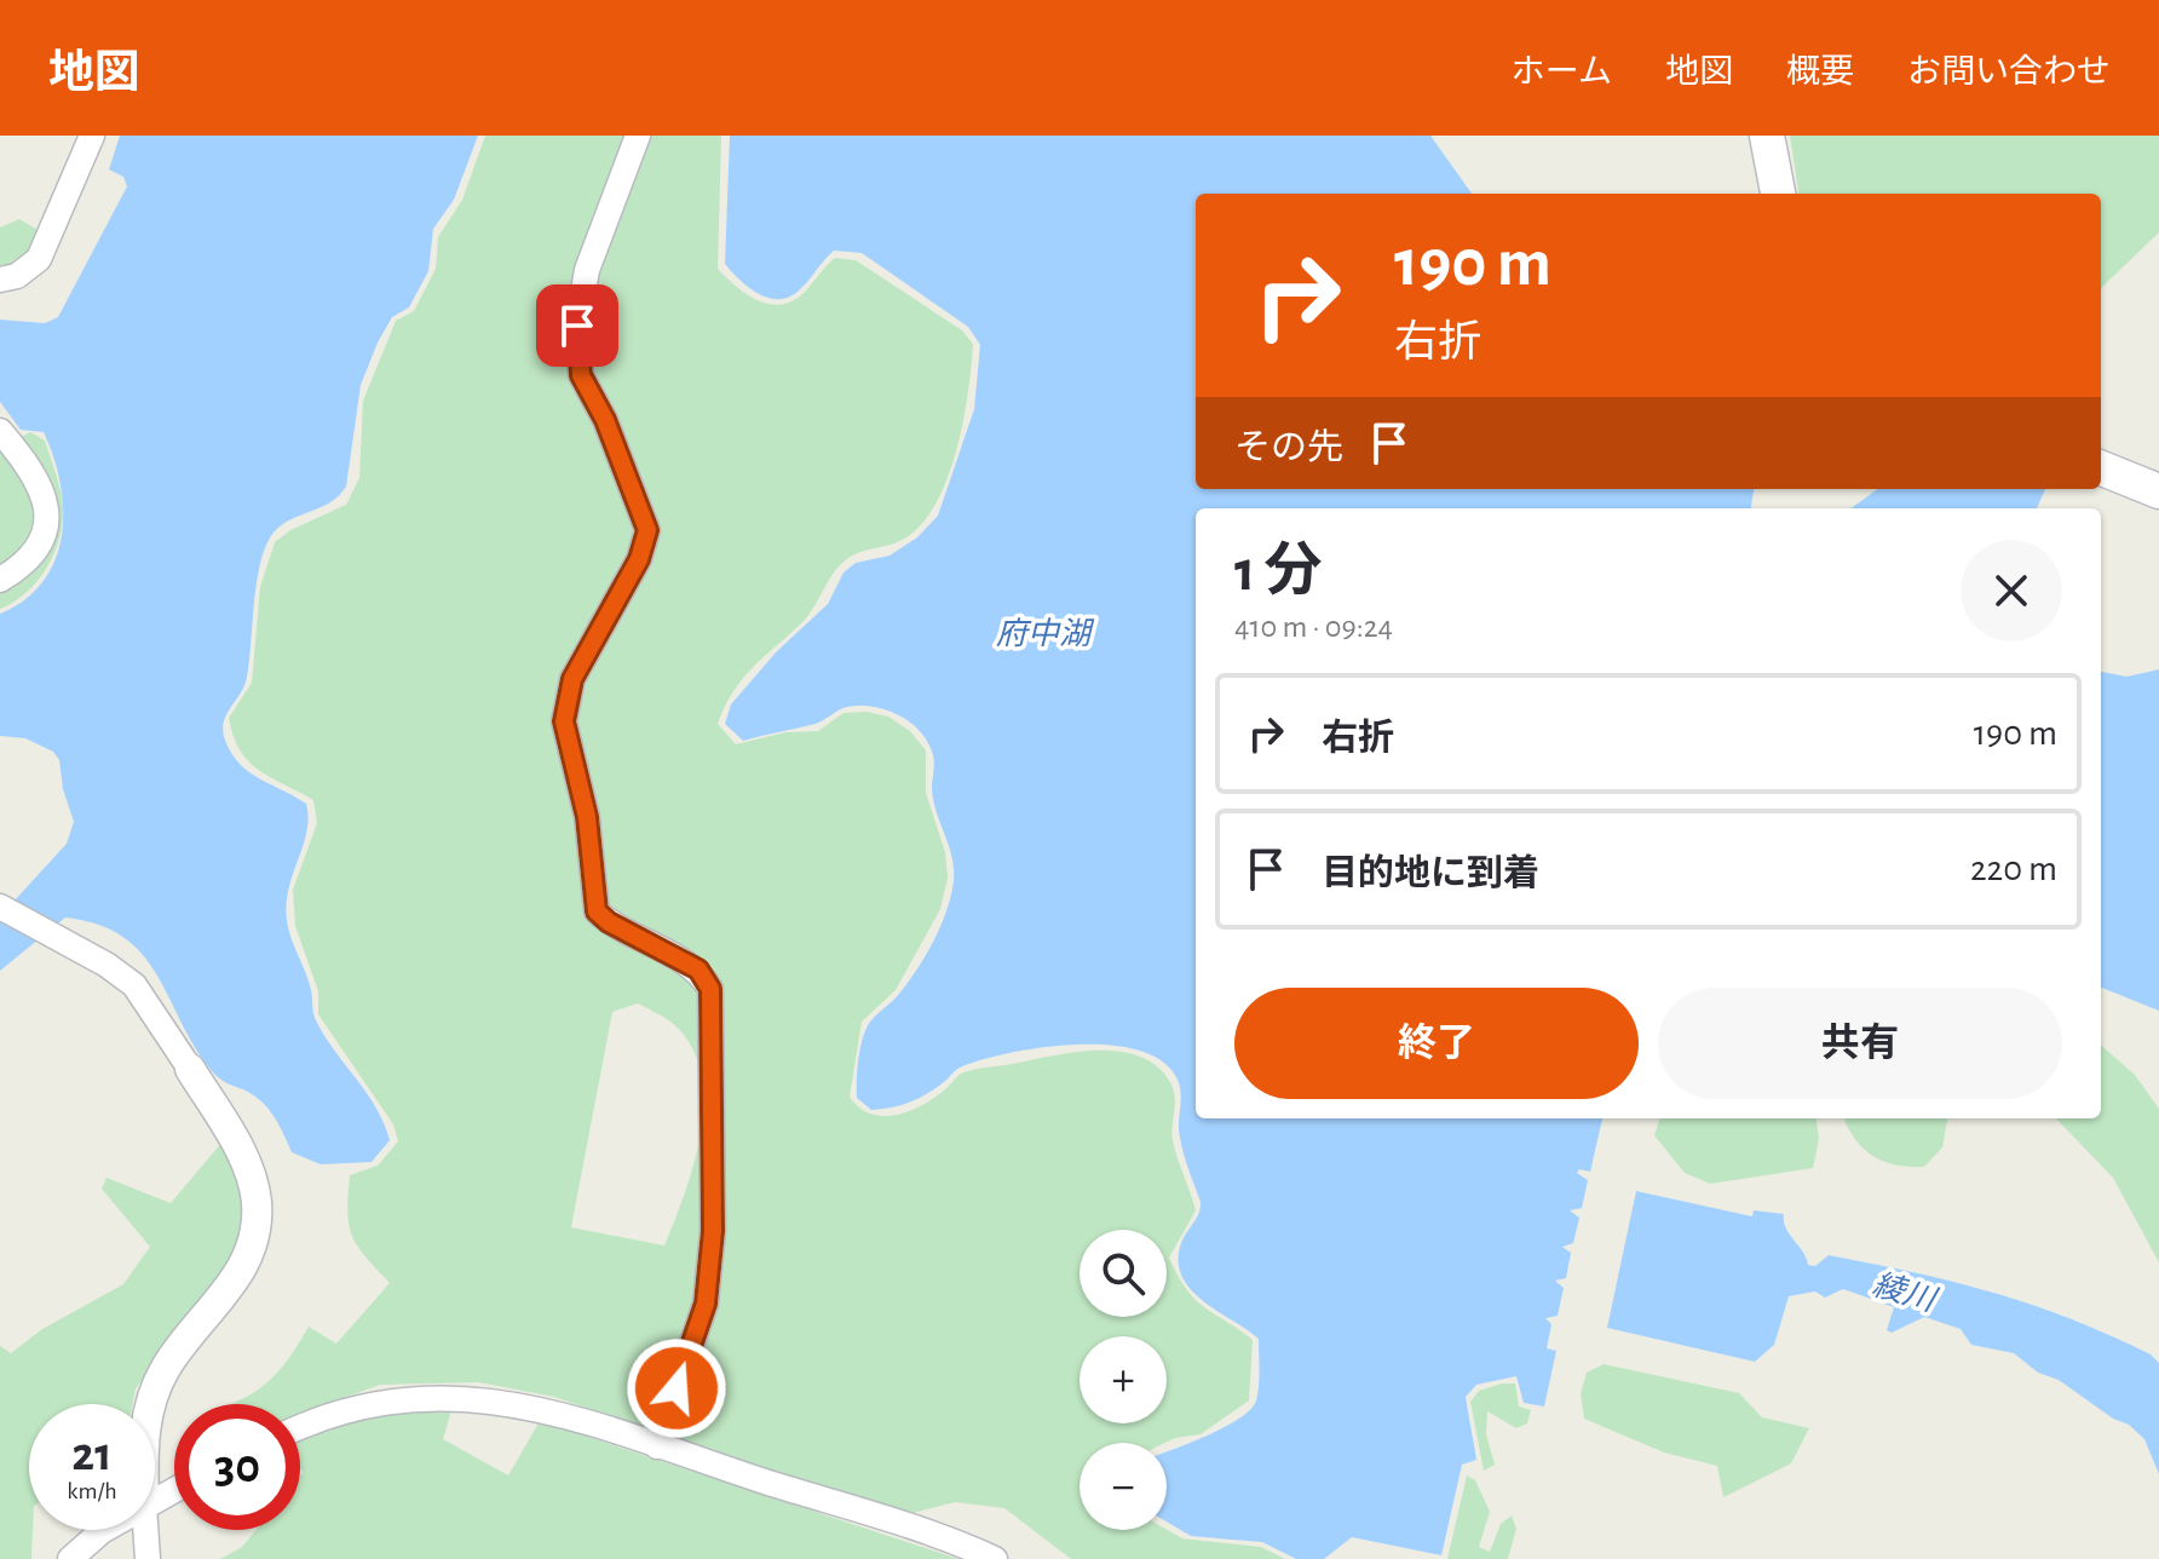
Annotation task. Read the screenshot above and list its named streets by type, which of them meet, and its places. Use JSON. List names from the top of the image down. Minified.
{"water":["府中湖","綾川"],"page":{"header":"地図","nav":["ホーム","地図","概要","お問い合わせ"],"turn":["190 m","右折"],"then":"その先","heading":["1 分","410 m · 09:24"],"list":[{"name":"右折","value":"190 m"},{"name":"目的地に到着","value":"220 m"}],"buttons":["終了","共有"],"map_buttons":["+","−"],"speed":"21 km/h","limit":"30"}}
